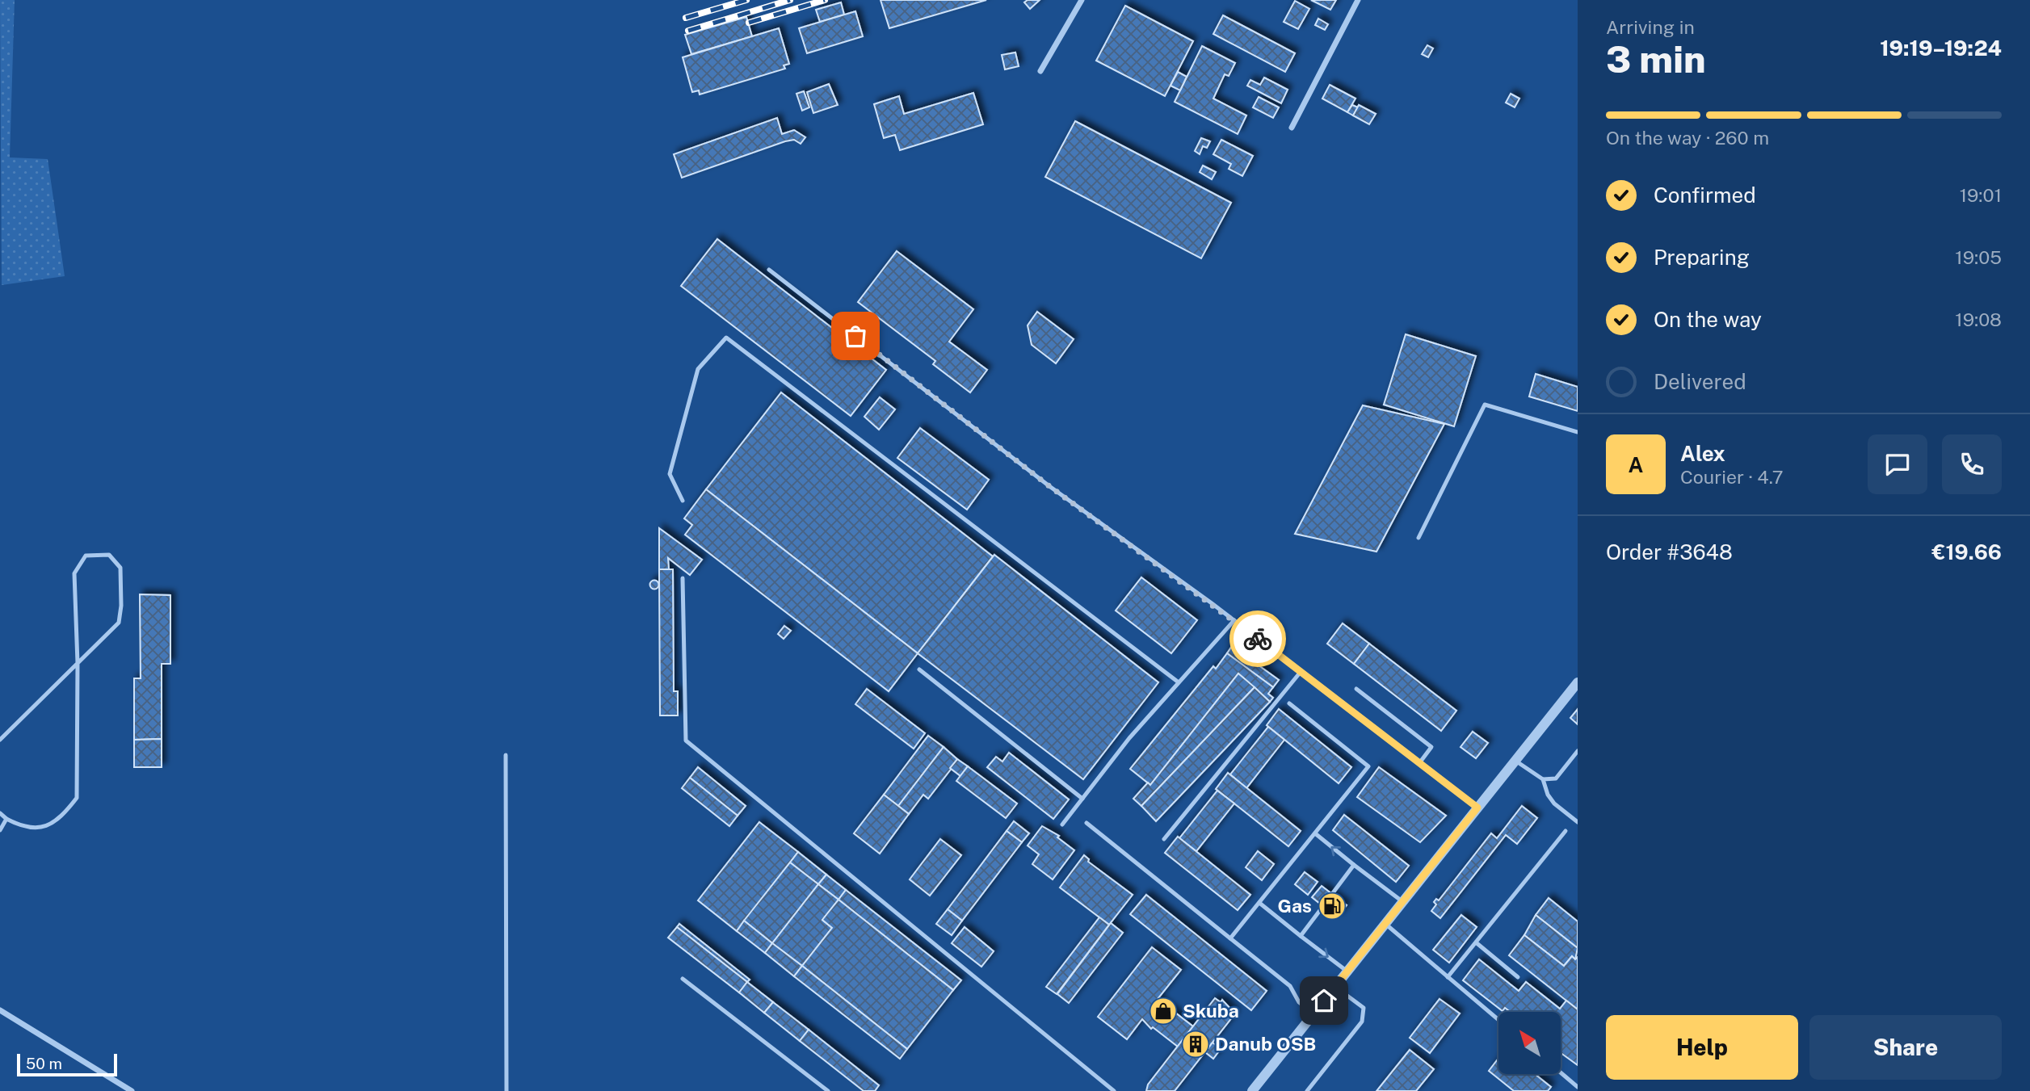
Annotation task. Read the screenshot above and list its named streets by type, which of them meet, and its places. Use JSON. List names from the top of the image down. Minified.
{"places":{"fuel station":["Gas"],"shop":["Skuba"],"building":["Danub OSB"]},"scale_bar":"50 m","north":"top left","page":{"heading":["3 min","Arriving in","19:19–19:24"],"panel":["Alex","Courier · 4.7","Order #3648","€19.66"],"bar":"On the way · 260 m","list":[["Confirmed","19:01"],["Preparing","19:05"],["On the way","19:08"],"Delivered"],"round":"A","buttons":["Help","Share"],"scale":"50 m"}}
